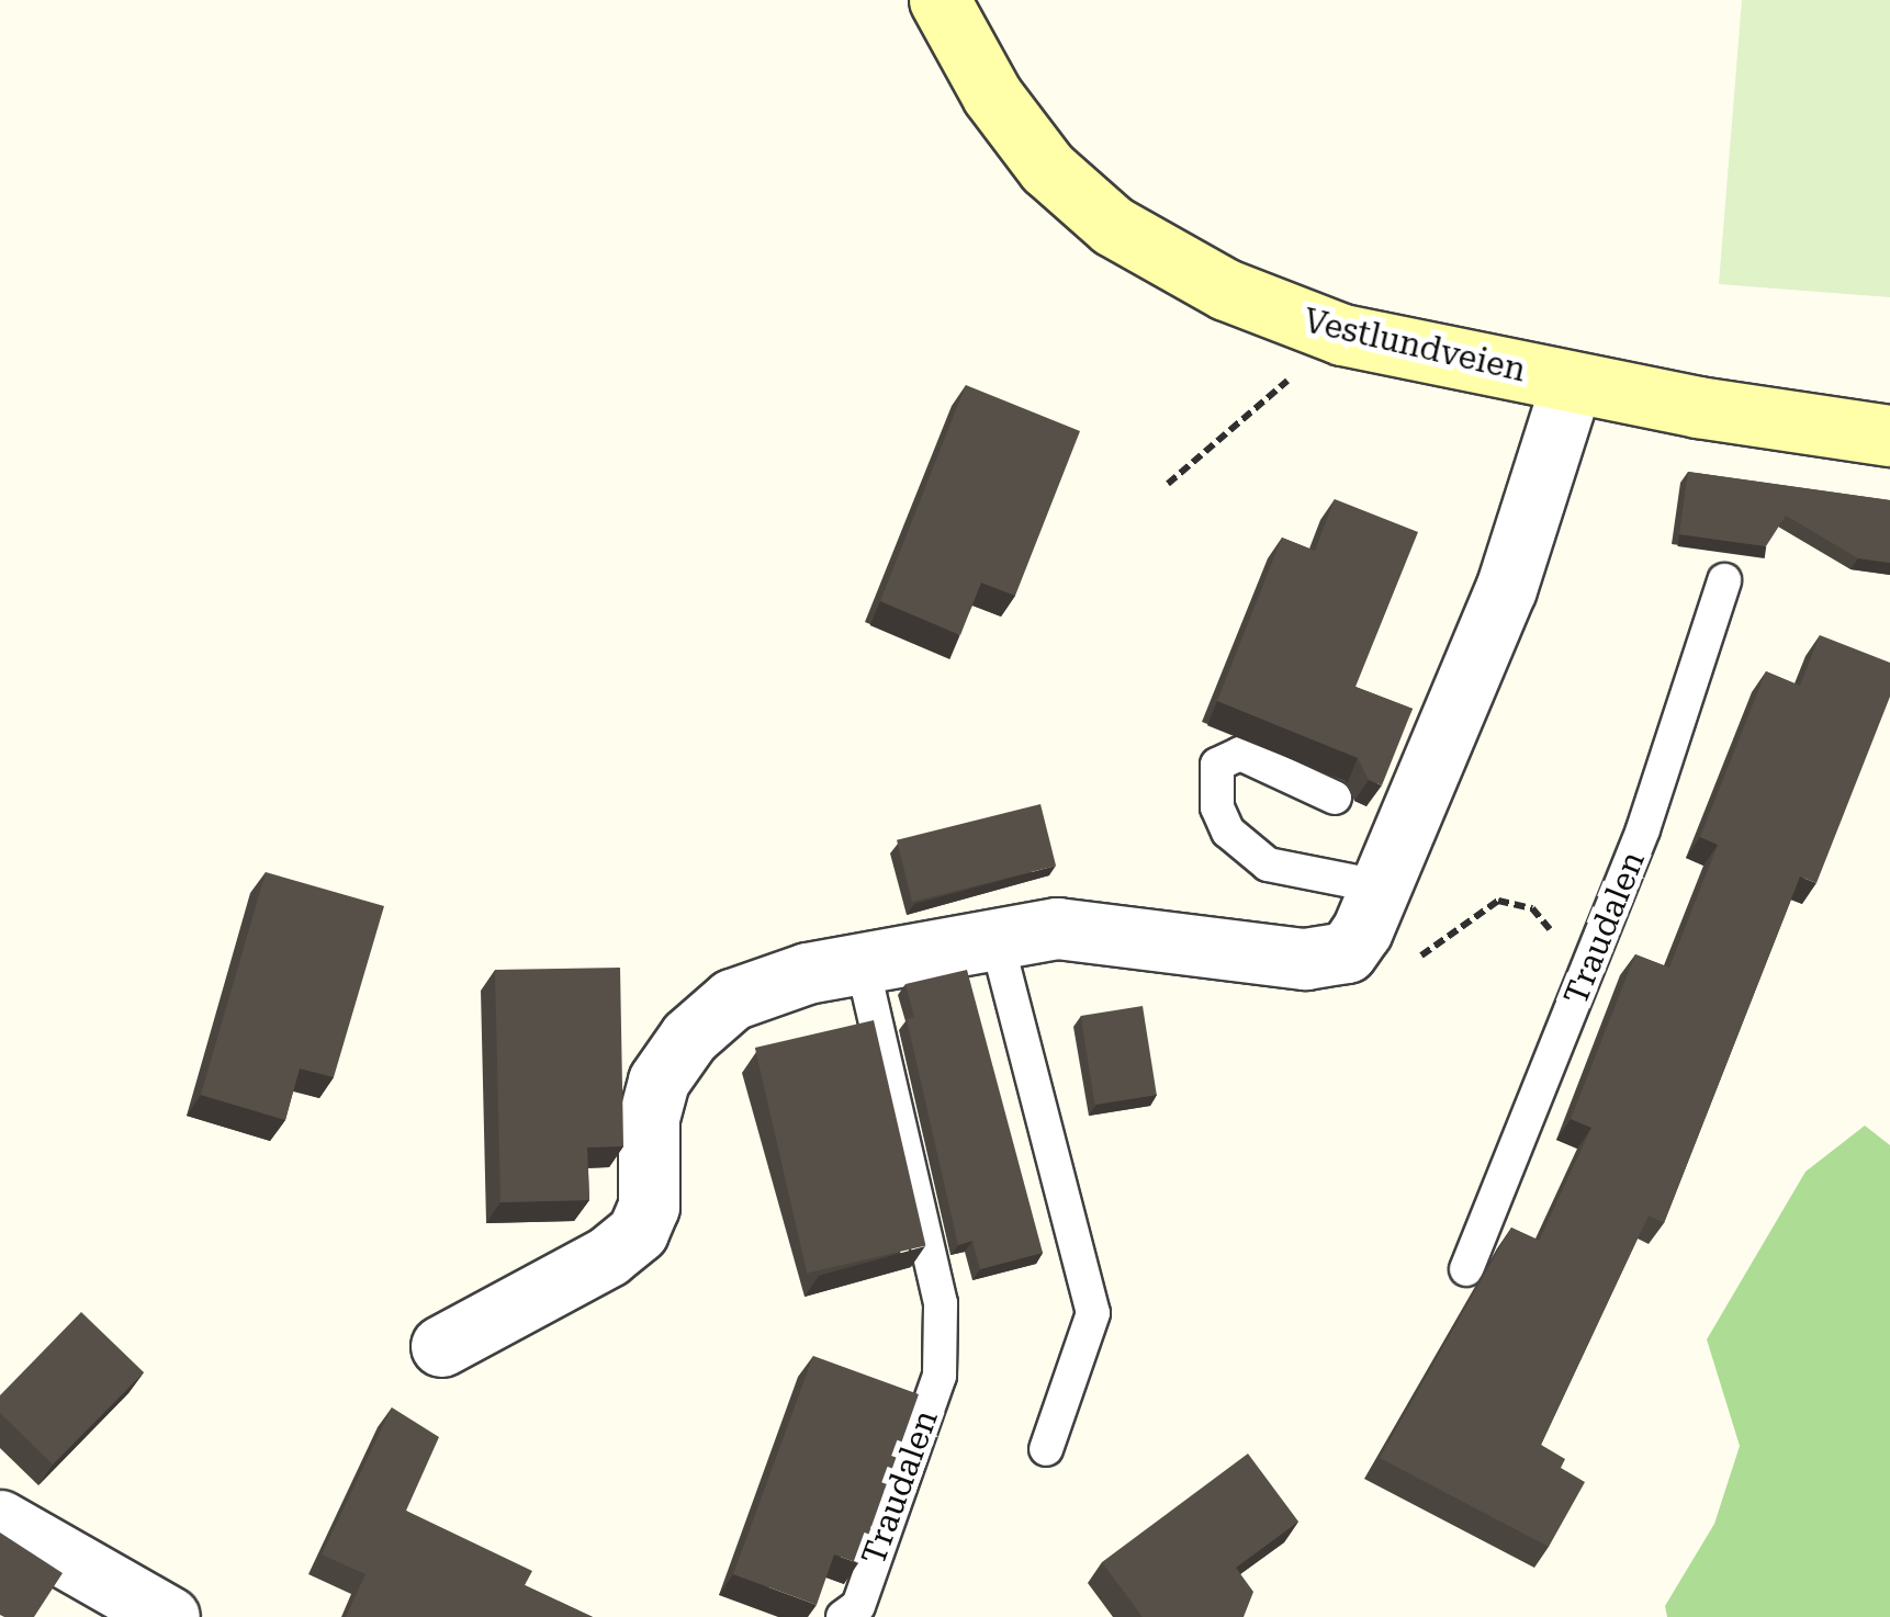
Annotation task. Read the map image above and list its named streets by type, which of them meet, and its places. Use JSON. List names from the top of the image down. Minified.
{"streets":{"main road":["Vestlundveien"],"lane":["Traudalen"]}}
